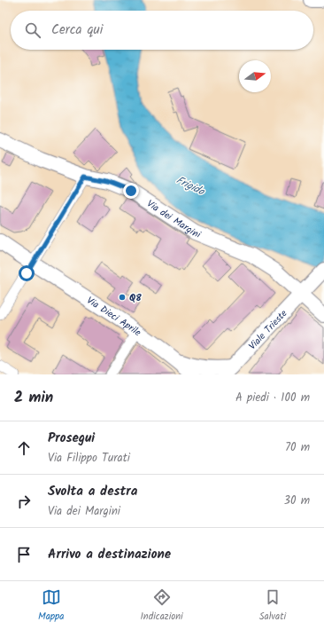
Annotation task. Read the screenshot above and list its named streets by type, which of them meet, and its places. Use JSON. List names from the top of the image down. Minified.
{"streets":{"main road":["Via dei Margini","Via Dieci Aprile","Viale Trieste"]},"crossings":[["Via dei Margini","Viale Trieste"]],"water":["Frigido"],"places":["Q8"],"north":"right","page":{"search":"Cerca qui","heading":["2 min","A piedi · 100 m"],"list":[["Prosegui","Via Filippo Turati","70 m"],["Svolta a destra","Via dei Margini","30 m"],"Arrivo a destinazione"],"nav":["Mappa","Indicazioni","Salvati"]}}
